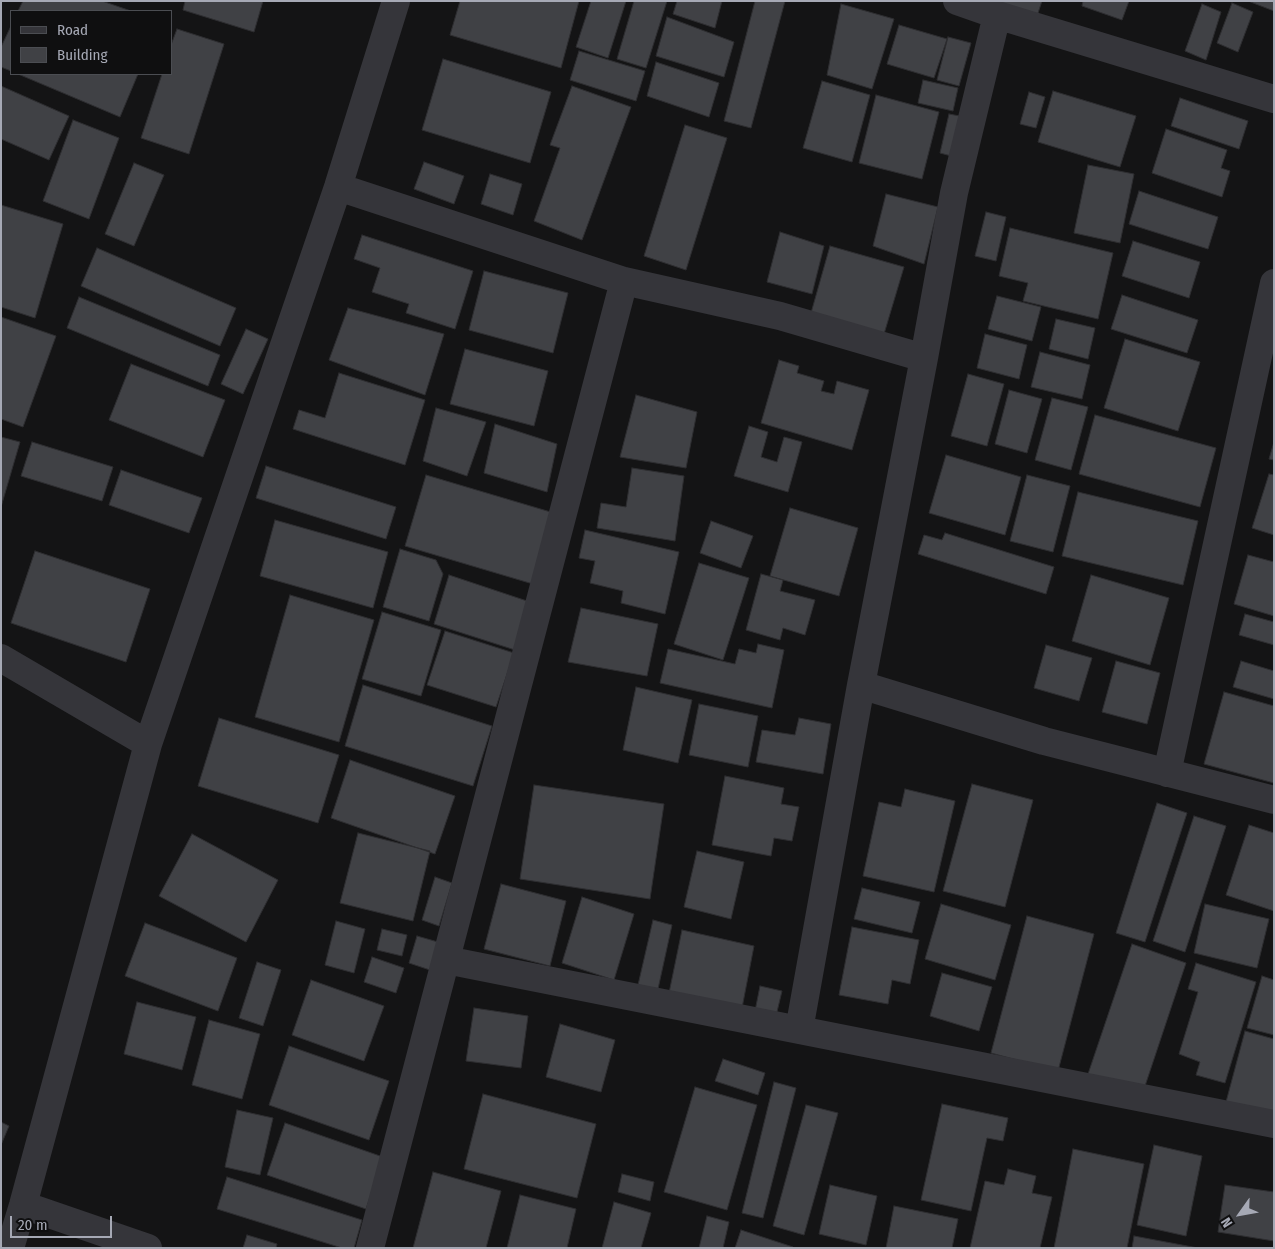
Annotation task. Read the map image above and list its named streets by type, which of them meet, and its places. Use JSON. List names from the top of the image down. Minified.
{"legend":["Road","Building"],"scale_bar":"20 m","north":"bottom left"}
